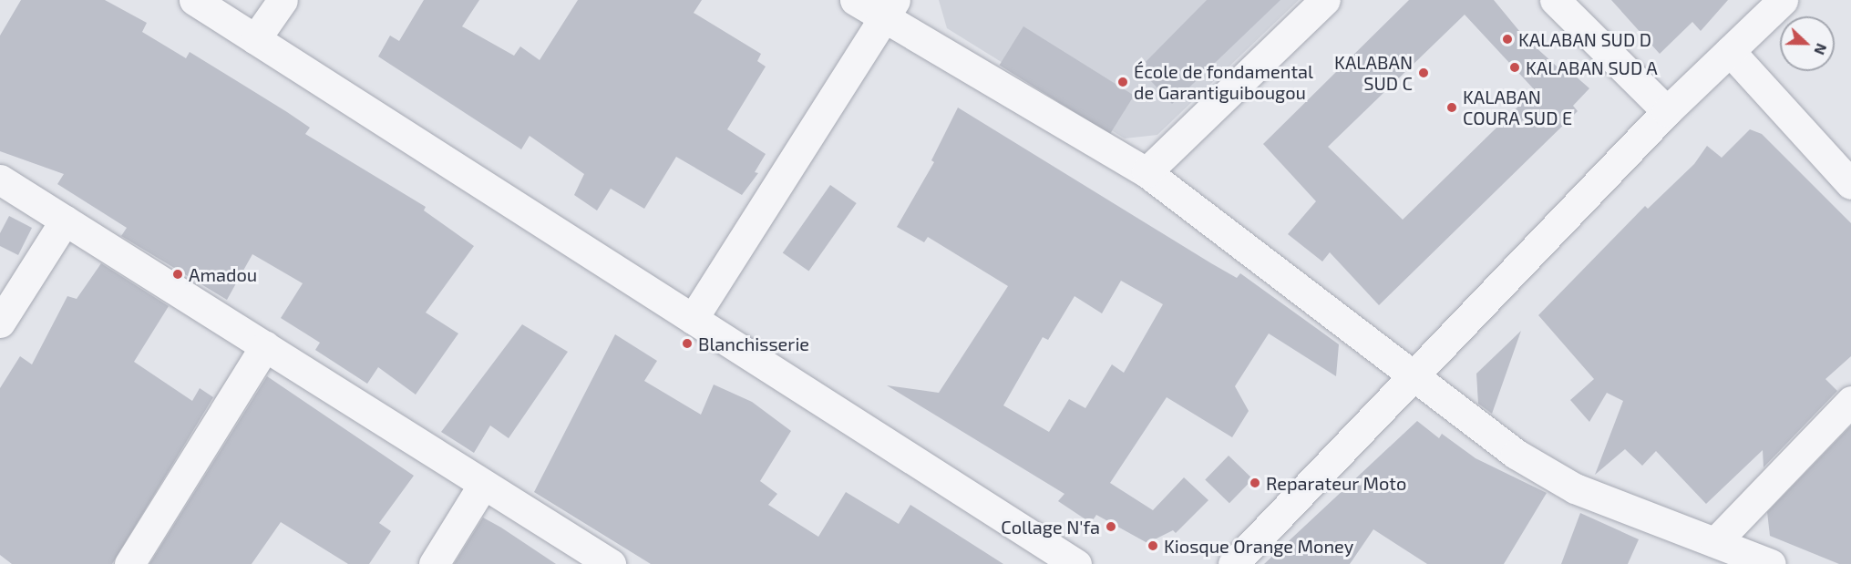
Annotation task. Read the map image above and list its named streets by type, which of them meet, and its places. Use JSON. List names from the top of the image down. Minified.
{"places":["KALABAN SUD D","KALABAN SUD A","KALABAN SUD C","École de fondamental de Garantiguibougou","KALABAN COURA SUD E","Amadou","Blanchisserie","Reparateur Moto","Collage N'fa","Kiosque Orange Money"],"north":"right"}
